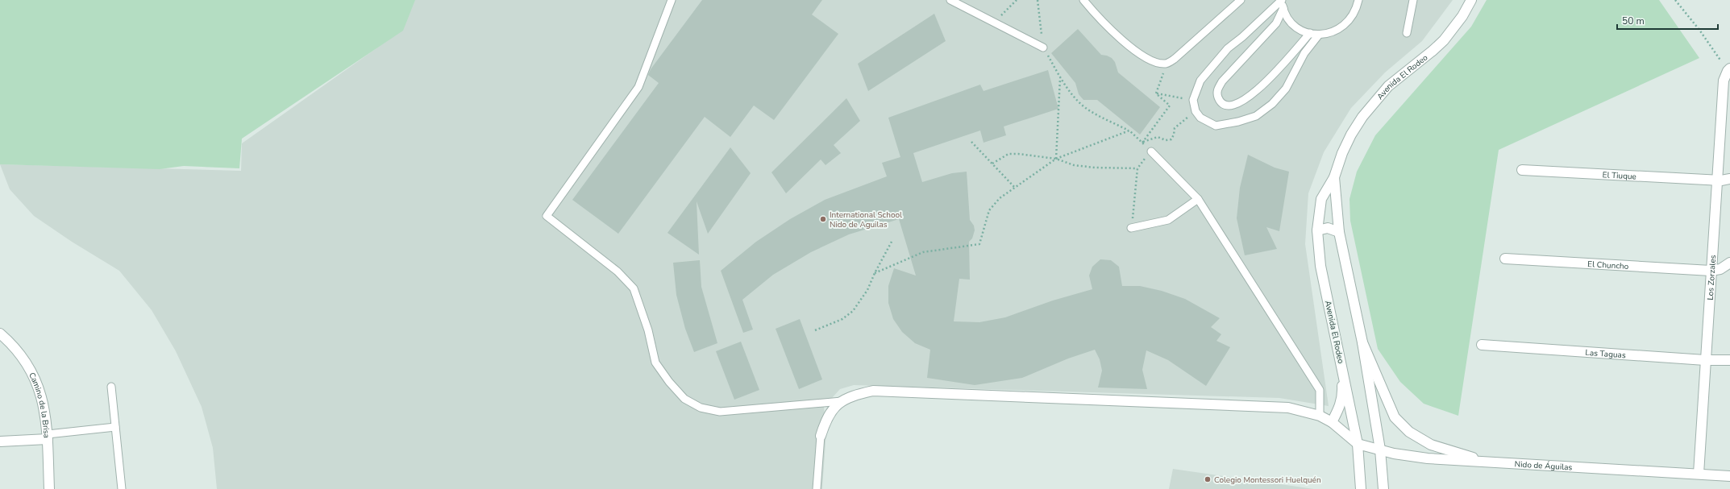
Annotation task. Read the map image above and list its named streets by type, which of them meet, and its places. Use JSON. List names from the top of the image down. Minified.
{"streets":{"street":["Avenida El Rodeo","El Tiuque","El Chuncho","Los Zorzales","Las Taguas","Camino de la Brisa","Nido de Águilas"]},"crossings":[["Avenida El Rodeo","Nido de Águilas"],["El Tiuque","Los Zorzales"],["El Chuncho","Los Zorzales"],["Los Zorzales","Las Taguas"],["Los Zorzales","Nido de Águilas"]],"places":["International School Nido de Aguilas","Colegio Montessori Huelquén"],"scale_bar":"50 m"}
